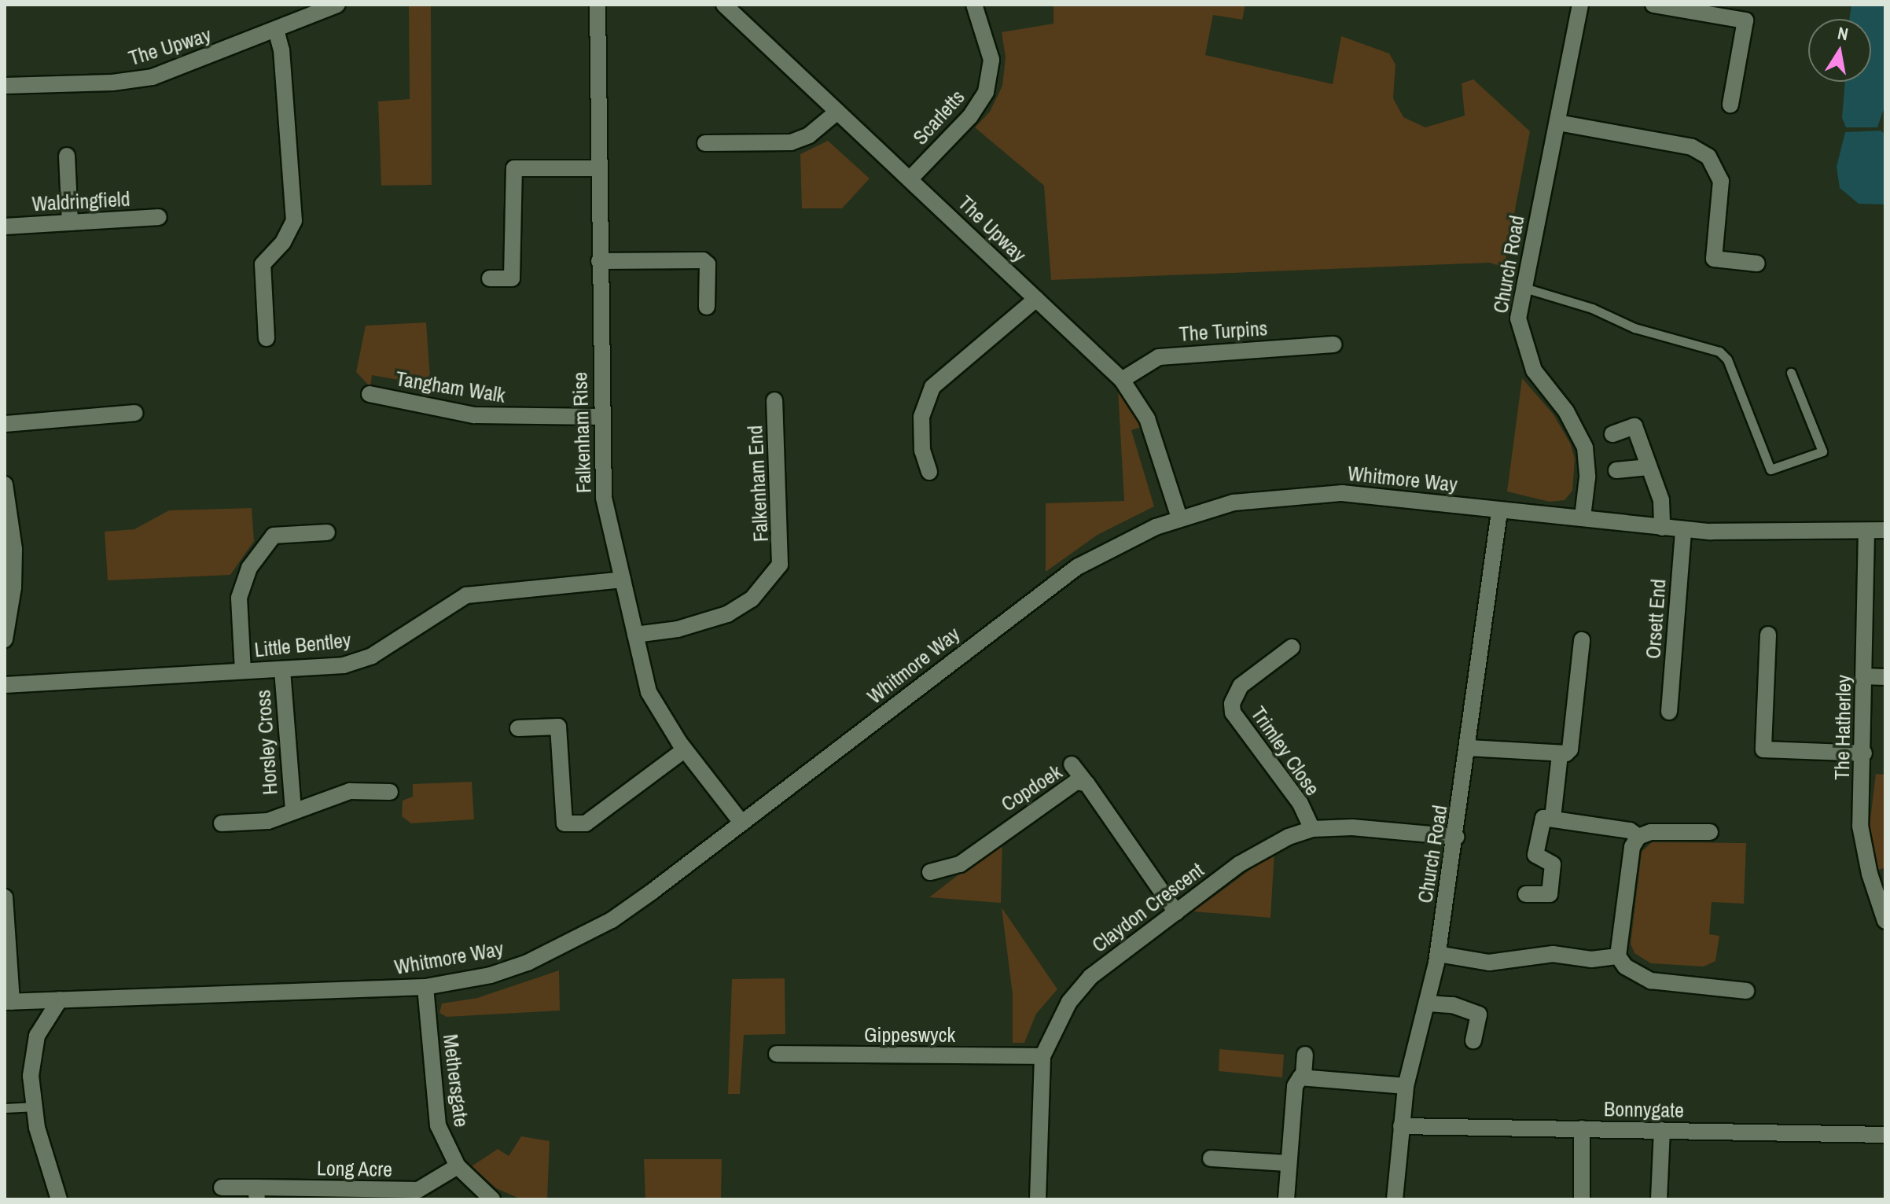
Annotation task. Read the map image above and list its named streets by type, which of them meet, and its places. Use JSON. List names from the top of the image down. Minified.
{"streets":{"street":["The Upway","Scarletts","Waldringfield","Church Road","The Turpins","Tangham Walk","Falkenham Rise","Whitmore Way","Falkenham End","Orsett End","Little Bentley","The Hatherley","Horsley Cross","Trimley Close","Copdoek","Claydon Crescent","Gippeswyck","Methersgate","Bonnygate","Long Acre"]},"crossings":[["The Upway","Scarletts"],["The Upway","The Turpins"],["The Upway","Whitmore Way"],["Church Road","Whitmore Way"],["Church Road","Claydon Crescent"],["Church Road","Bonnygate"],["Tangham Walk","Falkenham Rise"],["Falkenham Rise","Whitmore Way"],["Falkenham Rise","Falkenham End"],["Falkenham Rise","Little Bentley"],["Whitmore Way","Orsett End"],["Whitmore Way","The Hatherley"],["Whitmore Way","Methersgate"],["Little Bentley","Horsley Cross"],["Trimley Close","Claydon Crescent"],["Copdoek","Claydon Crescent"],["Claydon Crescent","Gippeswyck"],["Methersgate","Long Acre"]],"north":"top"}
